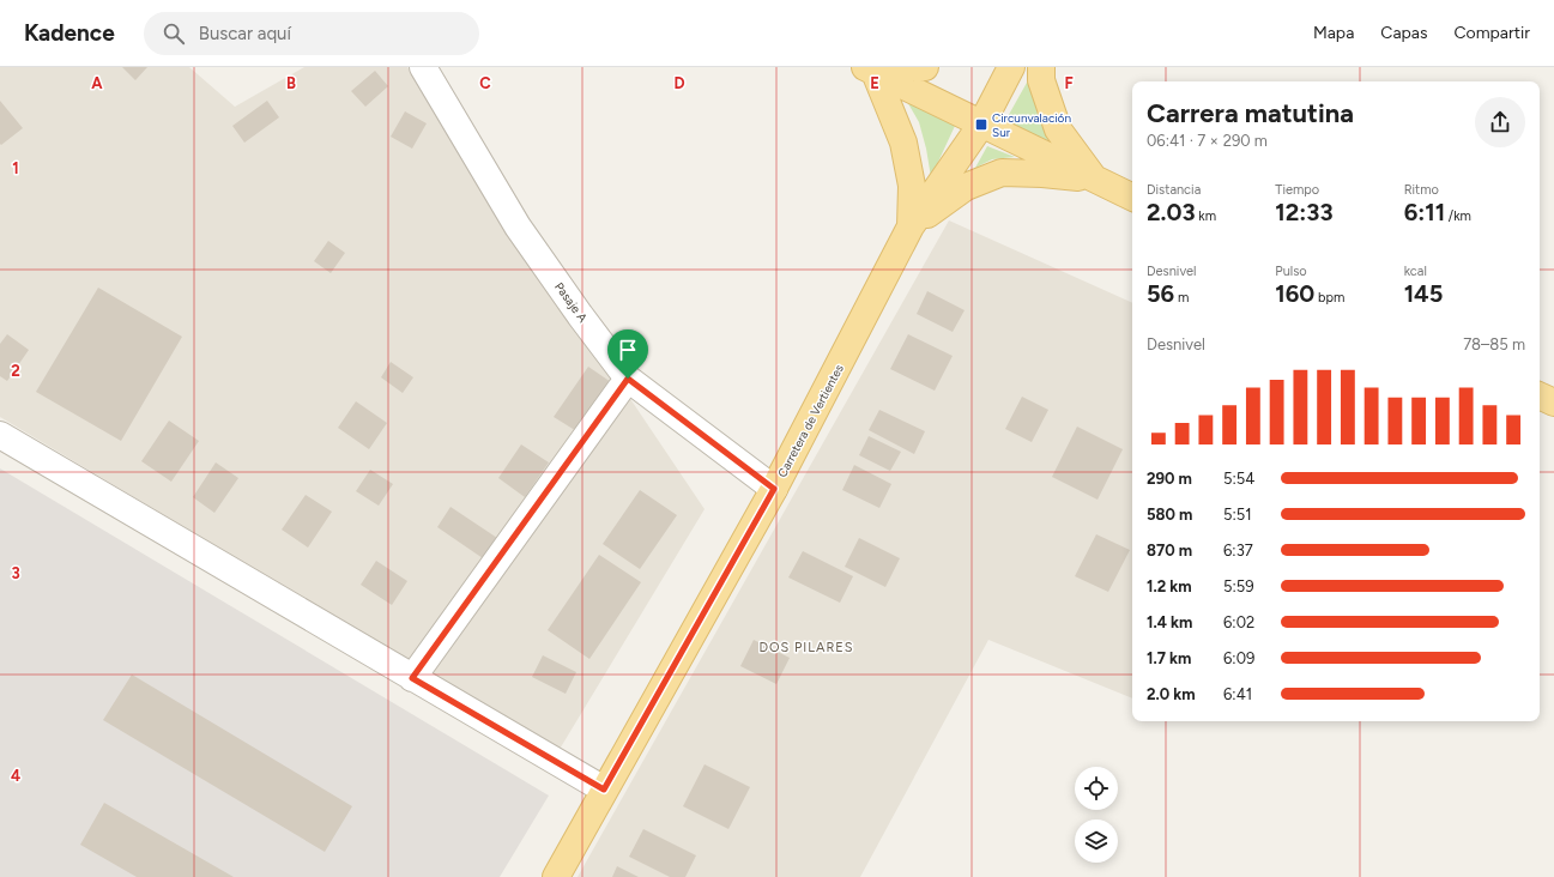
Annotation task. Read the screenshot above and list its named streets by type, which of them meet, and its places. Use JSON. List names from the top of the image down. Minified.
{"streets":{"main road":["Carretera de Vertientes"],"street":["Pasaje A"]},"crossings":[["Pasaje A","Carretera de Vertientes"]],"districts":["DOS PILARES"],"places":{"transit":["Circunvalación Sur"]},"page":{"header":"Kadence","search":"Buscar aquí","nav":["Mapa","Capas","Compartir"],"heading":["Carrera matutina","06:41 · 7 × 290 m"],"stats":[["Distancia","2.03 km"],["Tiempo","12:33"],["Ritmo","6:11 /km"],["Desnivel","56 m"],["Pulso","160 bpm"],["kcal","145"]],"chart":["Desnivel","78–85 m"],"list":[{"name":"290 m","note":"5:54"},{"name":"580 m","note":"5:51"},{"name":"870 m","note":"6:37"},{"name":"1.2 km","note":"5:59"},{"name":"1.4 km","note":"6:02"},{"name":"1.7 km","note":"6:09"},{"name":"2.0 km","note":"6:41"}]},"grid":{"columns":["A","B","C","D","E","F"],"rows":["1","2","3","4"]}}
